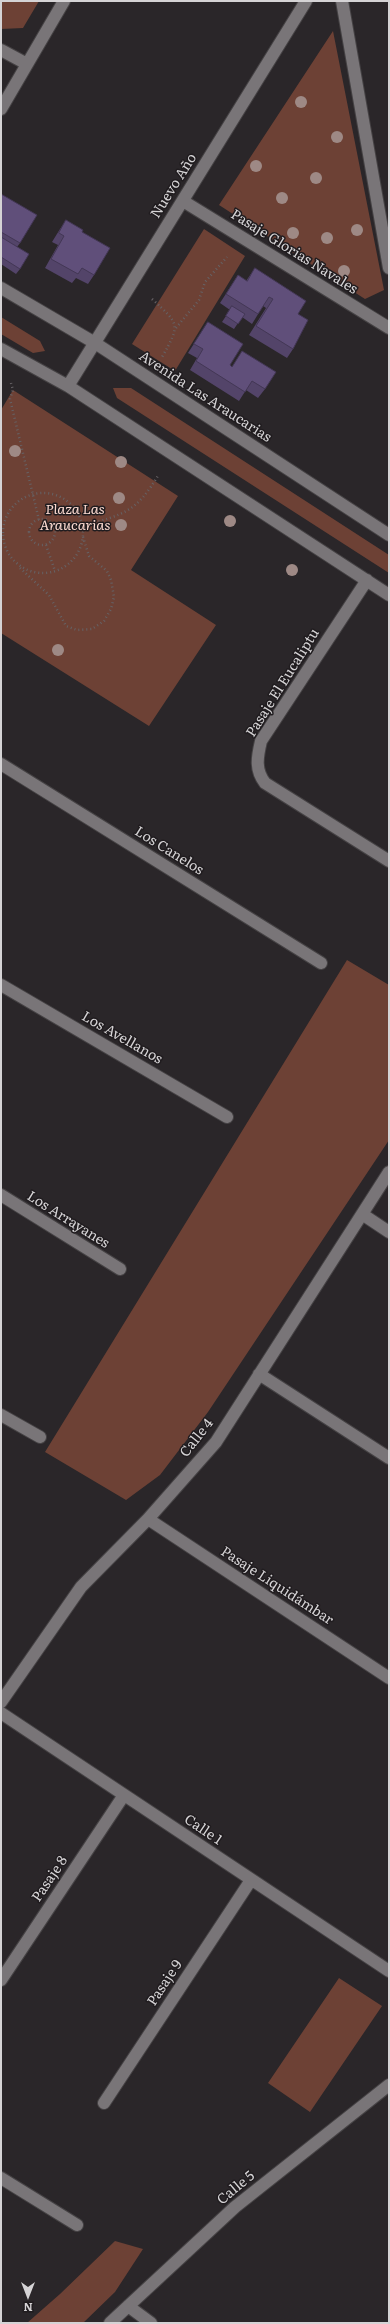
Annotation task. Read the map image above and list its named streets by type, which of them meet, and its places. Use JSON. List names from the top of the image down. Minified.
{"streets":{"street":["Nuevo Año","Pasaje Glorias Navales","Avenida Las Araucarias","Pasaje El Eucaliptu","Los Canelos","Los Avellanos","Los Arrayanes","Calle 4","Pasaje Liquidámbar","Calle 1","Pasaje 8","Pasaje 9","Calle 5"]},"crossings":[["Nuevo Año","Pasaje Glorias Navales"],["Nuevo Año","Avenida Las Araucarias"],["Calle 4","Pasaje Liquidámbar"],["Calle 1","Pasaje 8"],["Calle 1","Pasaje 9"]],"parks":["Plaza Las Araucarias"],"north":"bottom"}
